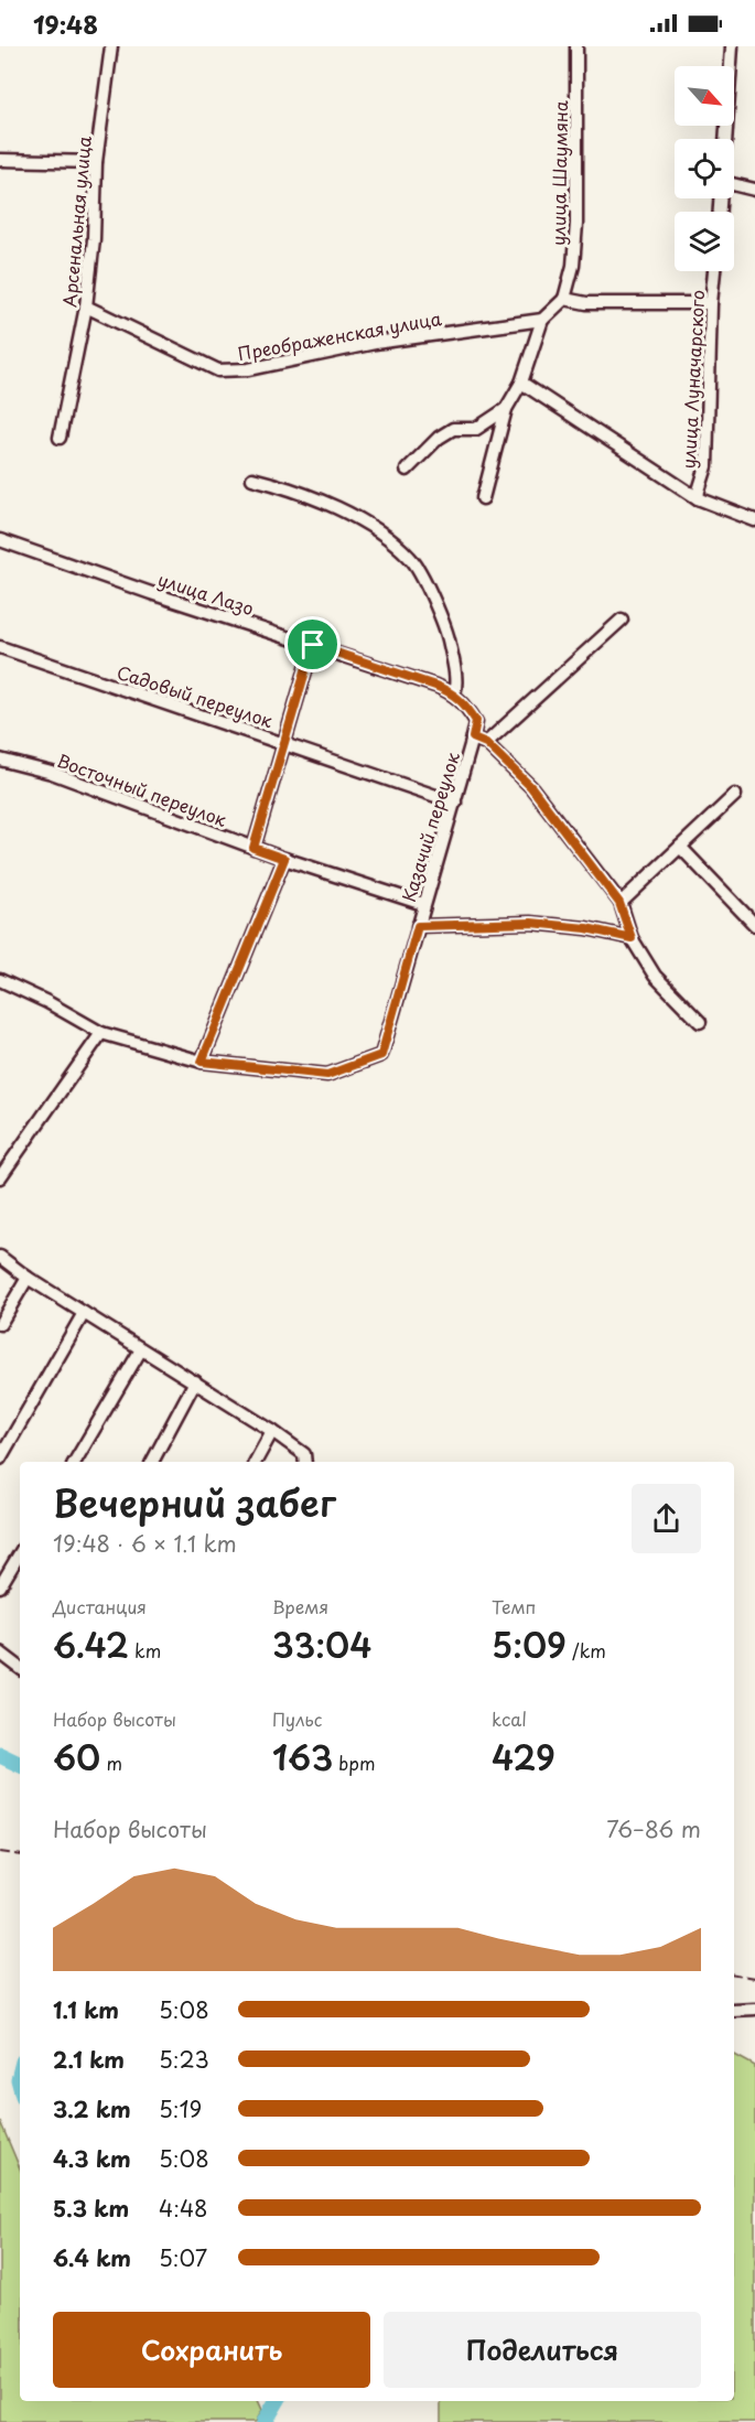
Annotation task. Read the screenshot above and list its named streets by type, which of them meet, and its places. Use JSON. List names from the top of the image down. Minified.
{"streets":{"street":["улица Шаумяна","Арсенальная улица","Преображенская улица","улица Луначарского","улица Лазо","Садовый переулок","Восточный переулок","Казачий переулок"]},"crossings":[["Арсенальная улица","Преображенская улица"],["улица Лазо","Казачий переулок"],["Садовый переулок","Казачий переулок"],["Восточный переулок","Казачий переулок"]],"north":"bottom right","page":{"status":"19:48","heading":["Вечерний забег","19:48 · 6 × 1.1 km"],"stats":[["Дистанция","6.42 km"],["Время","33:04"],["Темп","5:09 /km"],["Набор высоты","60 m"],["Пульс","163 bpm"],["kcal","429"]],"chart":["Набор высоты","76–86 m"],"list":[{"name":"1.1 km","note":"5:08"},{"name":"2.1 km","note":"5:23"},{"name":"3.2 km","note":"5:19"},{"name":"4.3 km","note":"5:08"},{"name":"5.3 km","note":"4:48"},{"name":"6.4 km","note":"5:07"}],"buttons":["Сохранить","Поделиться"]}}
